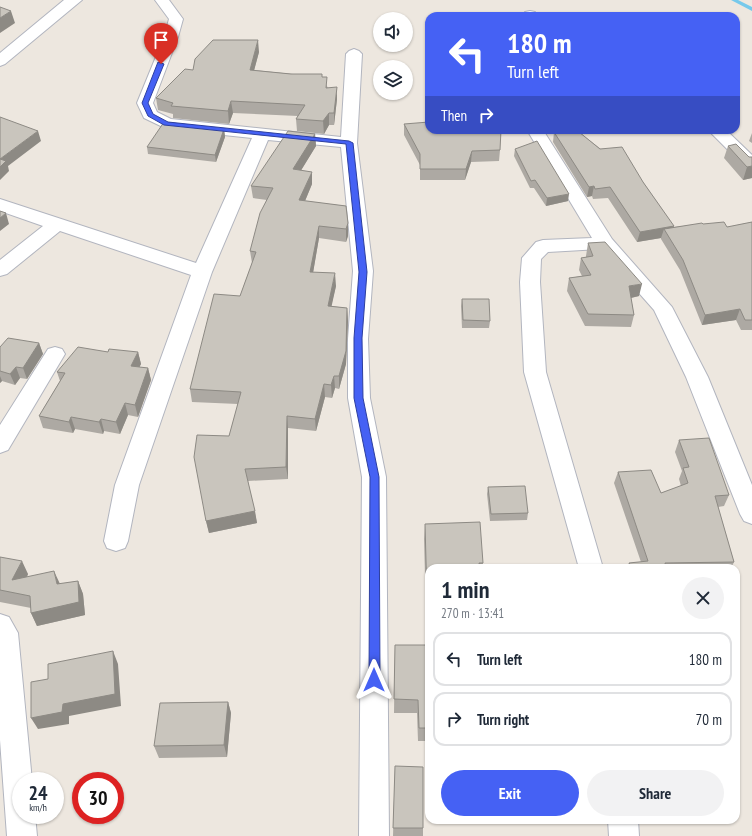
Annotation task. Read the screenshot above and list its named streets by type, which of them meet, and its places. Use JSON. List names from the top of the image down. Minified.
{"page":{"turn":["180 m","Turn left"],"then":"Then","heading":["1 min","270 m · 13:41"],"list":[{"name":"Turn left","value":"180 m"},{"name":"Turn right","value":"70 m"}],"buttons":["Exit","Share"],"speed":"24 km/h","limit":"30"}}
